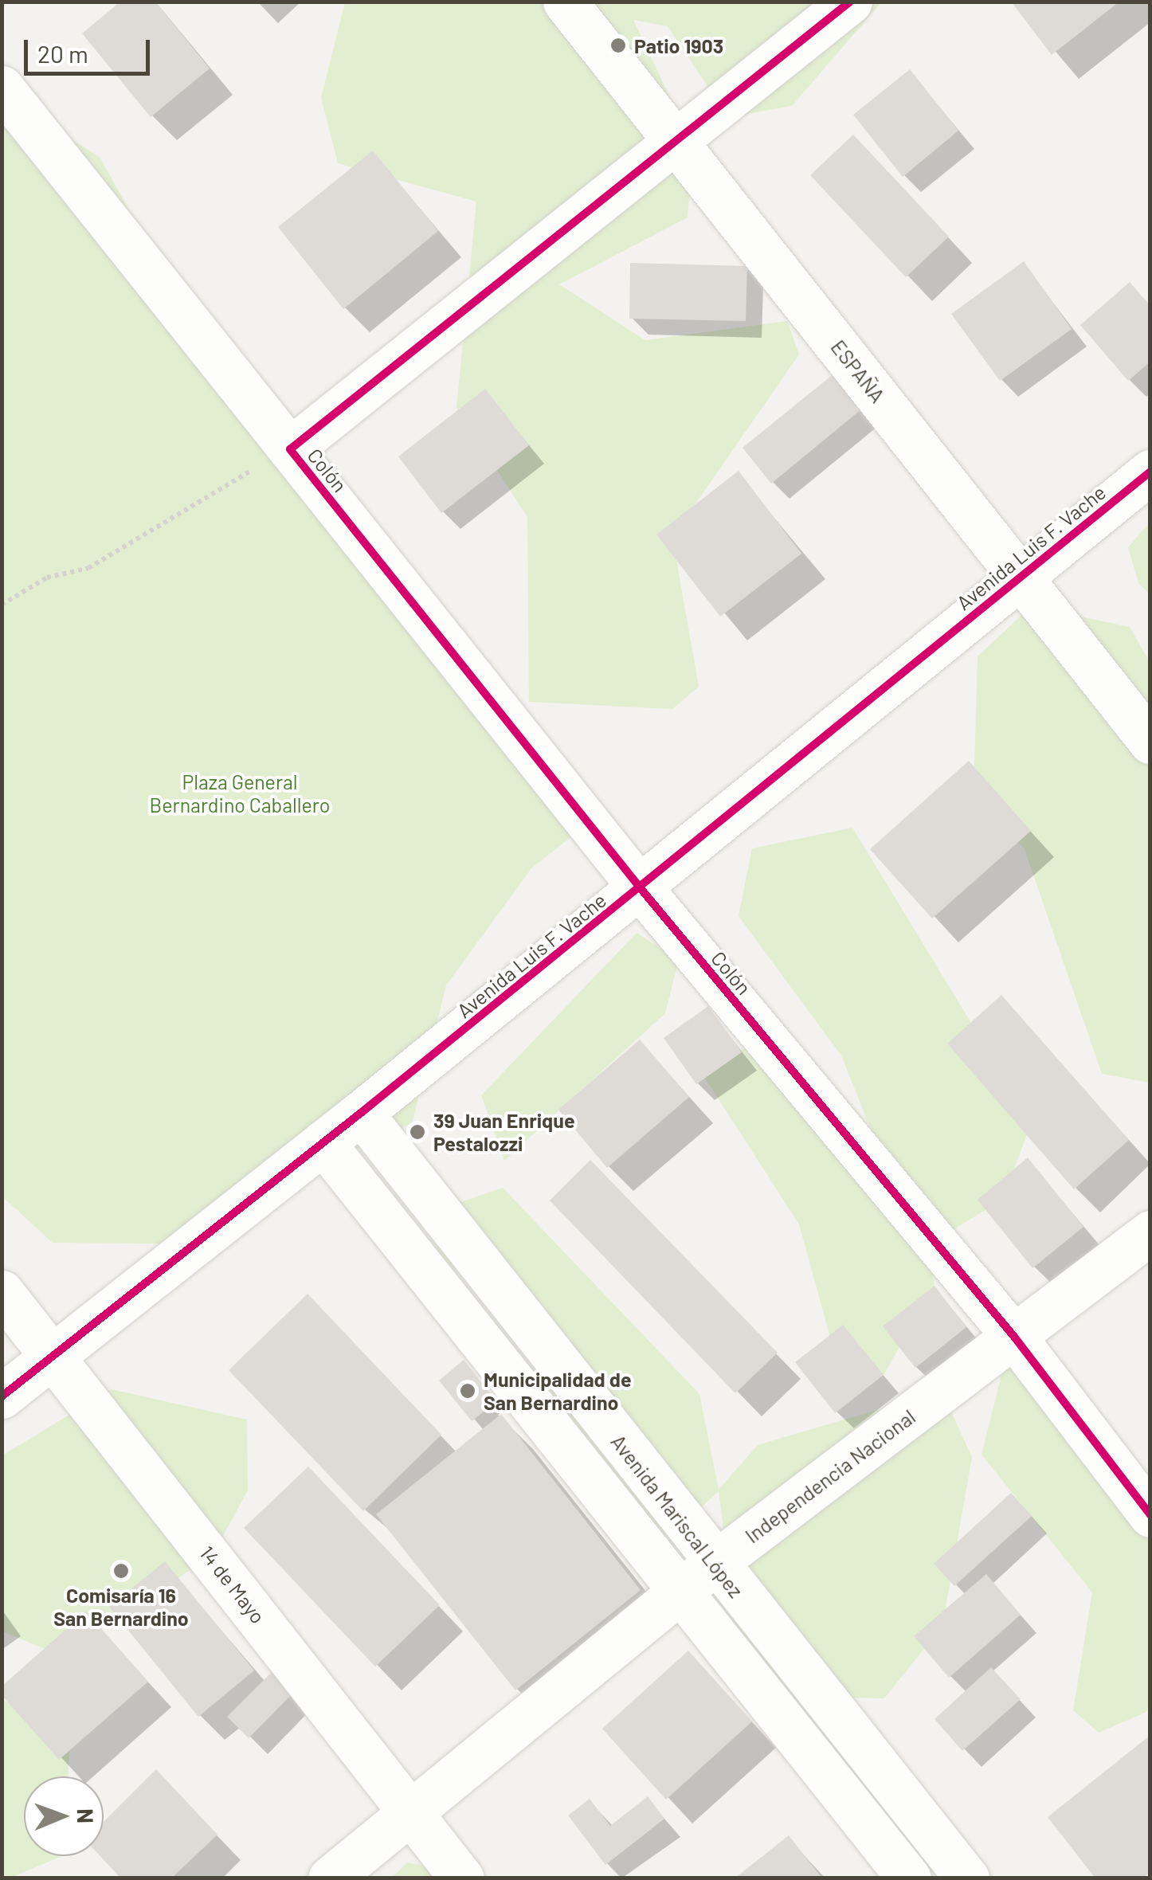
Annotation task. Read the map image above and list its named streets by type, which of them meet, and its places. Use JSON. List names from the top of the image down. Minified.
{"streets":{"street":["ESPAÑA","Colón","Avenida Luis F. Vache","Independencia Nacional","Avenida Mariscal López","14 de Mayo"]},"crossings":[["ESPAÑA","Avenida Luis F. Vache"],["Colón","Avenida Luis F. Vache"],["Colón","Independencia Nacional"],["Avenida Luis F. Vache","Avenida Mariscal López"],["Avenida Luis F. Vache","14 de Mayo"],["Independencia Nacional","Avenida Mariscal López"],["Independencia Nacional","14 de Mayo"]],"parks":["Plaza General Bernardino Caballero"],"places":["Patio 1903","39 Juan Enrique Pestalozzi","Municipalidad de San Bernardino","Comisaría 16 San Bernardino"],"scale_bar":"20 m","north":"right"}
